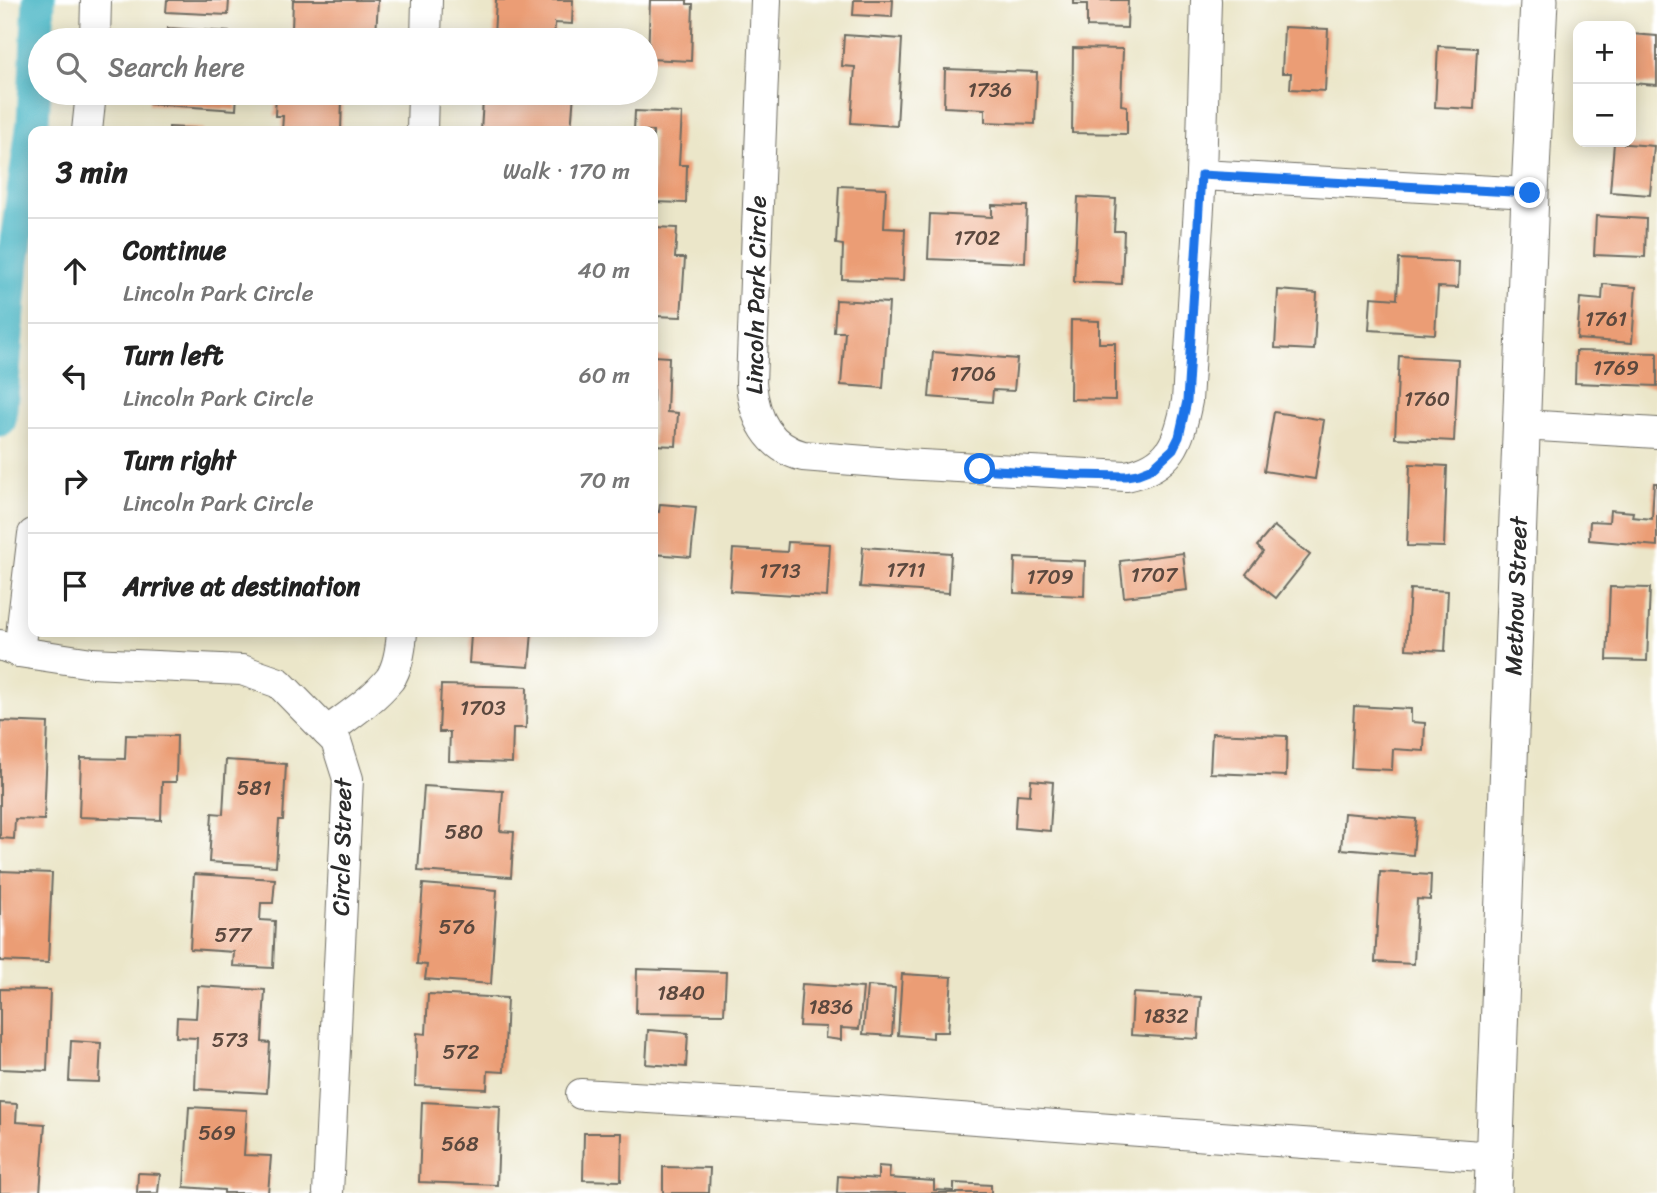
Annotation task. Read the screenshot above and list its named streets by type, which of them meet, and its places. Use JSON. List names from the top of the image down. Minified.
{"streets":{"street":["Lincoln Park Circle","Methow Street","Circle Street"]},"house_numbers":["1736","1702","1761","1769","1706","1760","1711","1713","1707","1709","1703","581","580","576","577","1840","1836","1832","573","572","569","568"],"page":{"map_buttons":["+","−"],"search":"Search here","heading":["3 min","Walk · 170 m"],"list":[["Continue","Lincoln Park Circle","40 m"],["Turn left","Lincoln Park Circle","60 m"],["Turn right","Lincoln Park Circle","70 m"],"Arrive at destination"]}}
